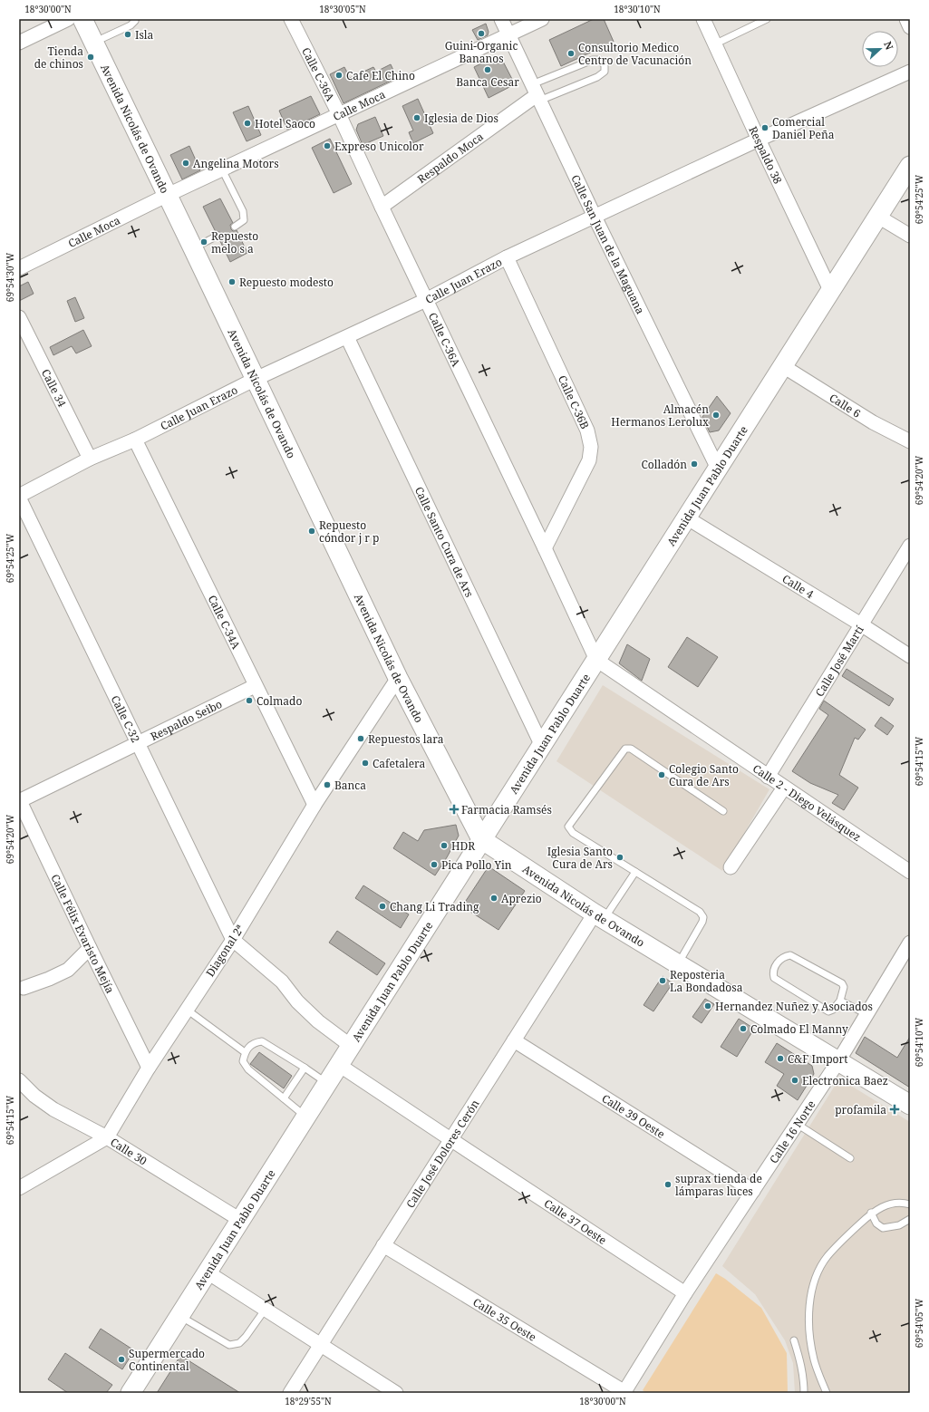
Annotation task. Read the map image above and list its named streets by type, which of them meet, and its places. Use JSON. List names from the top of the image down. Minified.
{"streets":{"main road":["Avenida Nicolás de Ovando","Avenida Juan Pablo Duarte"],"street":["Calle C-36A","Calle Moca","Respaldo 38","Respaldo Moca","Calle San Juan de la Maguana","Calle Juan Erazo","Calle 34","Calle C-36B","Calle 6","Calle Santo Cura de Ars","Calle 4","Calle C-34A","Calle José Martí","Calle C-32","Respaldo Seibo","Calle 2 - Diego Velásquez","Calle Félix Evaristo Mejía","Diagonal 2ª","Calle 39 Oeste","Calle 16 Norte","Calle 30","Calle José Dolores Cerón","Calle 37 Oeste","Calle 35 Oeste"]},"crossings":[["Calle C-36A","Calle Moca"],["Calle C-36A","Respaldo Moca"],["Calle C-36A","Calle Juan Erazo"],["Calle C-36A","Calle C-36B"],["Calle C-36A","Avenida Juan Pablo Duarte"],["Calle C-36A","Calle 2 - Diego Velásquez"],["Calle Moca","Avenida Nicolás de Ovando"],["Calle Moca","Calle San Juan de la Maguana"],["Avenida Nicolás de Ovando","Calle Juan Erazo"],["Avenida Nicolás de Ovando","Avenida Juan Pablo Duarte"],["Avenida Nicolás de Ovando","Diagonal 2ª"],["Avenida Nicolás de Ovando","Calle 16 Norte"],["Avenida Nicolás de Ovando","Calle José Dolores Cerón"],["Respaldo 38","Calle Juan Erazo"],["Respaldo 38","Avenida Juan Pablo Duarte"],["Respaldo Moca","Calle San Juan de la Maguana"],["Calle San Juan de la Maguana","Calle Juan Erazo"],["Calle San Juan de la Maguana","Avenida Juan Pablo Duarte"],["Calle Juan Erazo","Calle 34"],["Calle Juan Erazo","Calle C-36B"],["Calle Juan Erazo","Calle Santo Cura de Ars"],["Calle Juan Erazo","Calle C-34A"],["Calle Juan Erazo","Calle C-32"],["Calle 6","Avenida Juan Pablo Duarte"],["Avenida Juan Pablo Duarte","Calle Santo Cura de Ars"],["Avenida Juan Pablo Duarte","Calle 4"],["Avenida Juan Pablo Duarte","Calle 2 - Diego Velásquez"],["Avenida Juan Pablo Duarte","Calle 30"],["Avenida Juan Pablo Duarte","Calle 37 Oeste"],["Calle 4","Calle José Martí"],["Calle C-34A","Respaldo Seibo"],["Calle C-34A","Diagonal 2ª"],["Calle José Martí","Calle 2 - Diego Velásquez"],["Calle C-32","Respaldo Seibo"],["Calle C-32","Diagonal 2ª"],["Respaldo Seibo","Calle Félix Evaristo Mejía"],["Calle Félix Evaristo Mejía","Diagonal 2ª"],["Diagonal 2ª","Calle 30"],["Calle 39 Oeste","Calle 16 Norte"],["Calle 39 Oeste","Calle José Dolores Cerón"],["Calle 16 Norte","Calle 37 Oeste"],["Calle 16 Norte","Calle 35 Oeste"],["Calle José Dolores Cerón","Calle 37 Oeste"],["Calle José Dolores Cerón","Calle 35 Oeste"]],"places":{"other":["Guini-Organic Bananos","Isla","Consultorio Medico Centro de Vacunación","Tienda de chinos","Banca Cesar","Cafe El Chino","Iglesia de Dios","Hotel Saoco","Comercial Daniel Peña","Expreso Unicolor","Angelina Motors","Repuesto melo s a","Repuesto modesto","Almacén Hermanos Lerolux","Colladón","Repuesto cóndor j r p","Colmado","Repuestos lara","Cafetalera","Colegio Santo Cura de Ars","Banca","HDR","Iglesia Santo Cura de Ars","Pica Pollo Yin","Aprezio","Chang Li Trading","Reposteria La Bondadosa","Hernandez Nuñez y Asociados","Colmado El Manny","C&F Import","Electronica Baez","suprax tienda de lámparas luces","Supermercado Continental"],"health":["Farmacia Ramsés","profamila"]},"north":"right","coordinates":["18°30'00\"N","18°30'05\"N","18°30'10\"N","69°54'25\"W","69°54'30\"W","69°54'20\"W","69°54'15\"W","69°54'10\"W","69°54'05\"W","18°29'55\"N"]}
